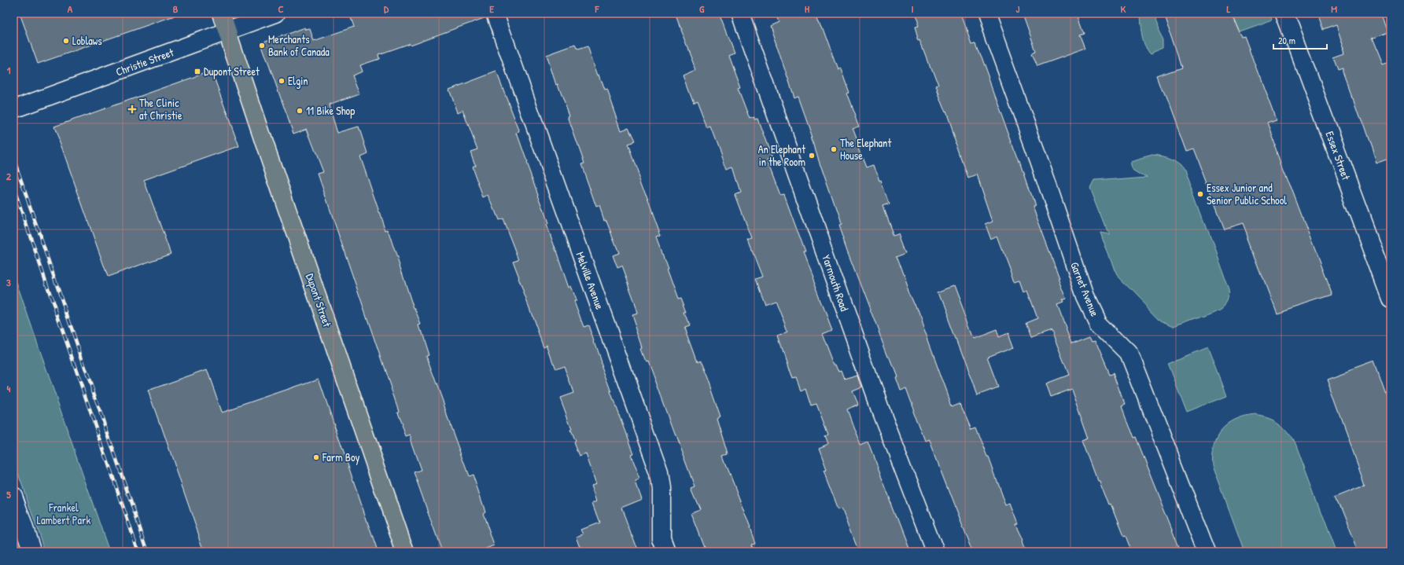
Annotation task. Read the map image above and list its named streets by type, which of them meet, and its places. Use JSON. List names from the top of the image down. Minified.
{"streets":{"main road":["Dupont Street"],"street":["Christie Street","Essex Street","Melville Avenue","Yarmouth Road","Garnet Avenue"]},"crossings":[["Christie Street","Dupont Street"]],"parks":["Frankel Lambert Park"],"places":{"other":["Loblaws","Merchants Bank of Canada","Elgin","11 Bike Shop","The Elephant House","An Elephant in the Room","Essex Junior and Senior Public School","Farm Boy"],"transit":["Dupont Street"],"health":["The Clinic at Christie"]},"scale_bar":"20 m","grid":{"columns":["A","B","C","D","E","F","G","H","I","J","K","L","M"],"rows":["1","2","3","4","5"]}}
